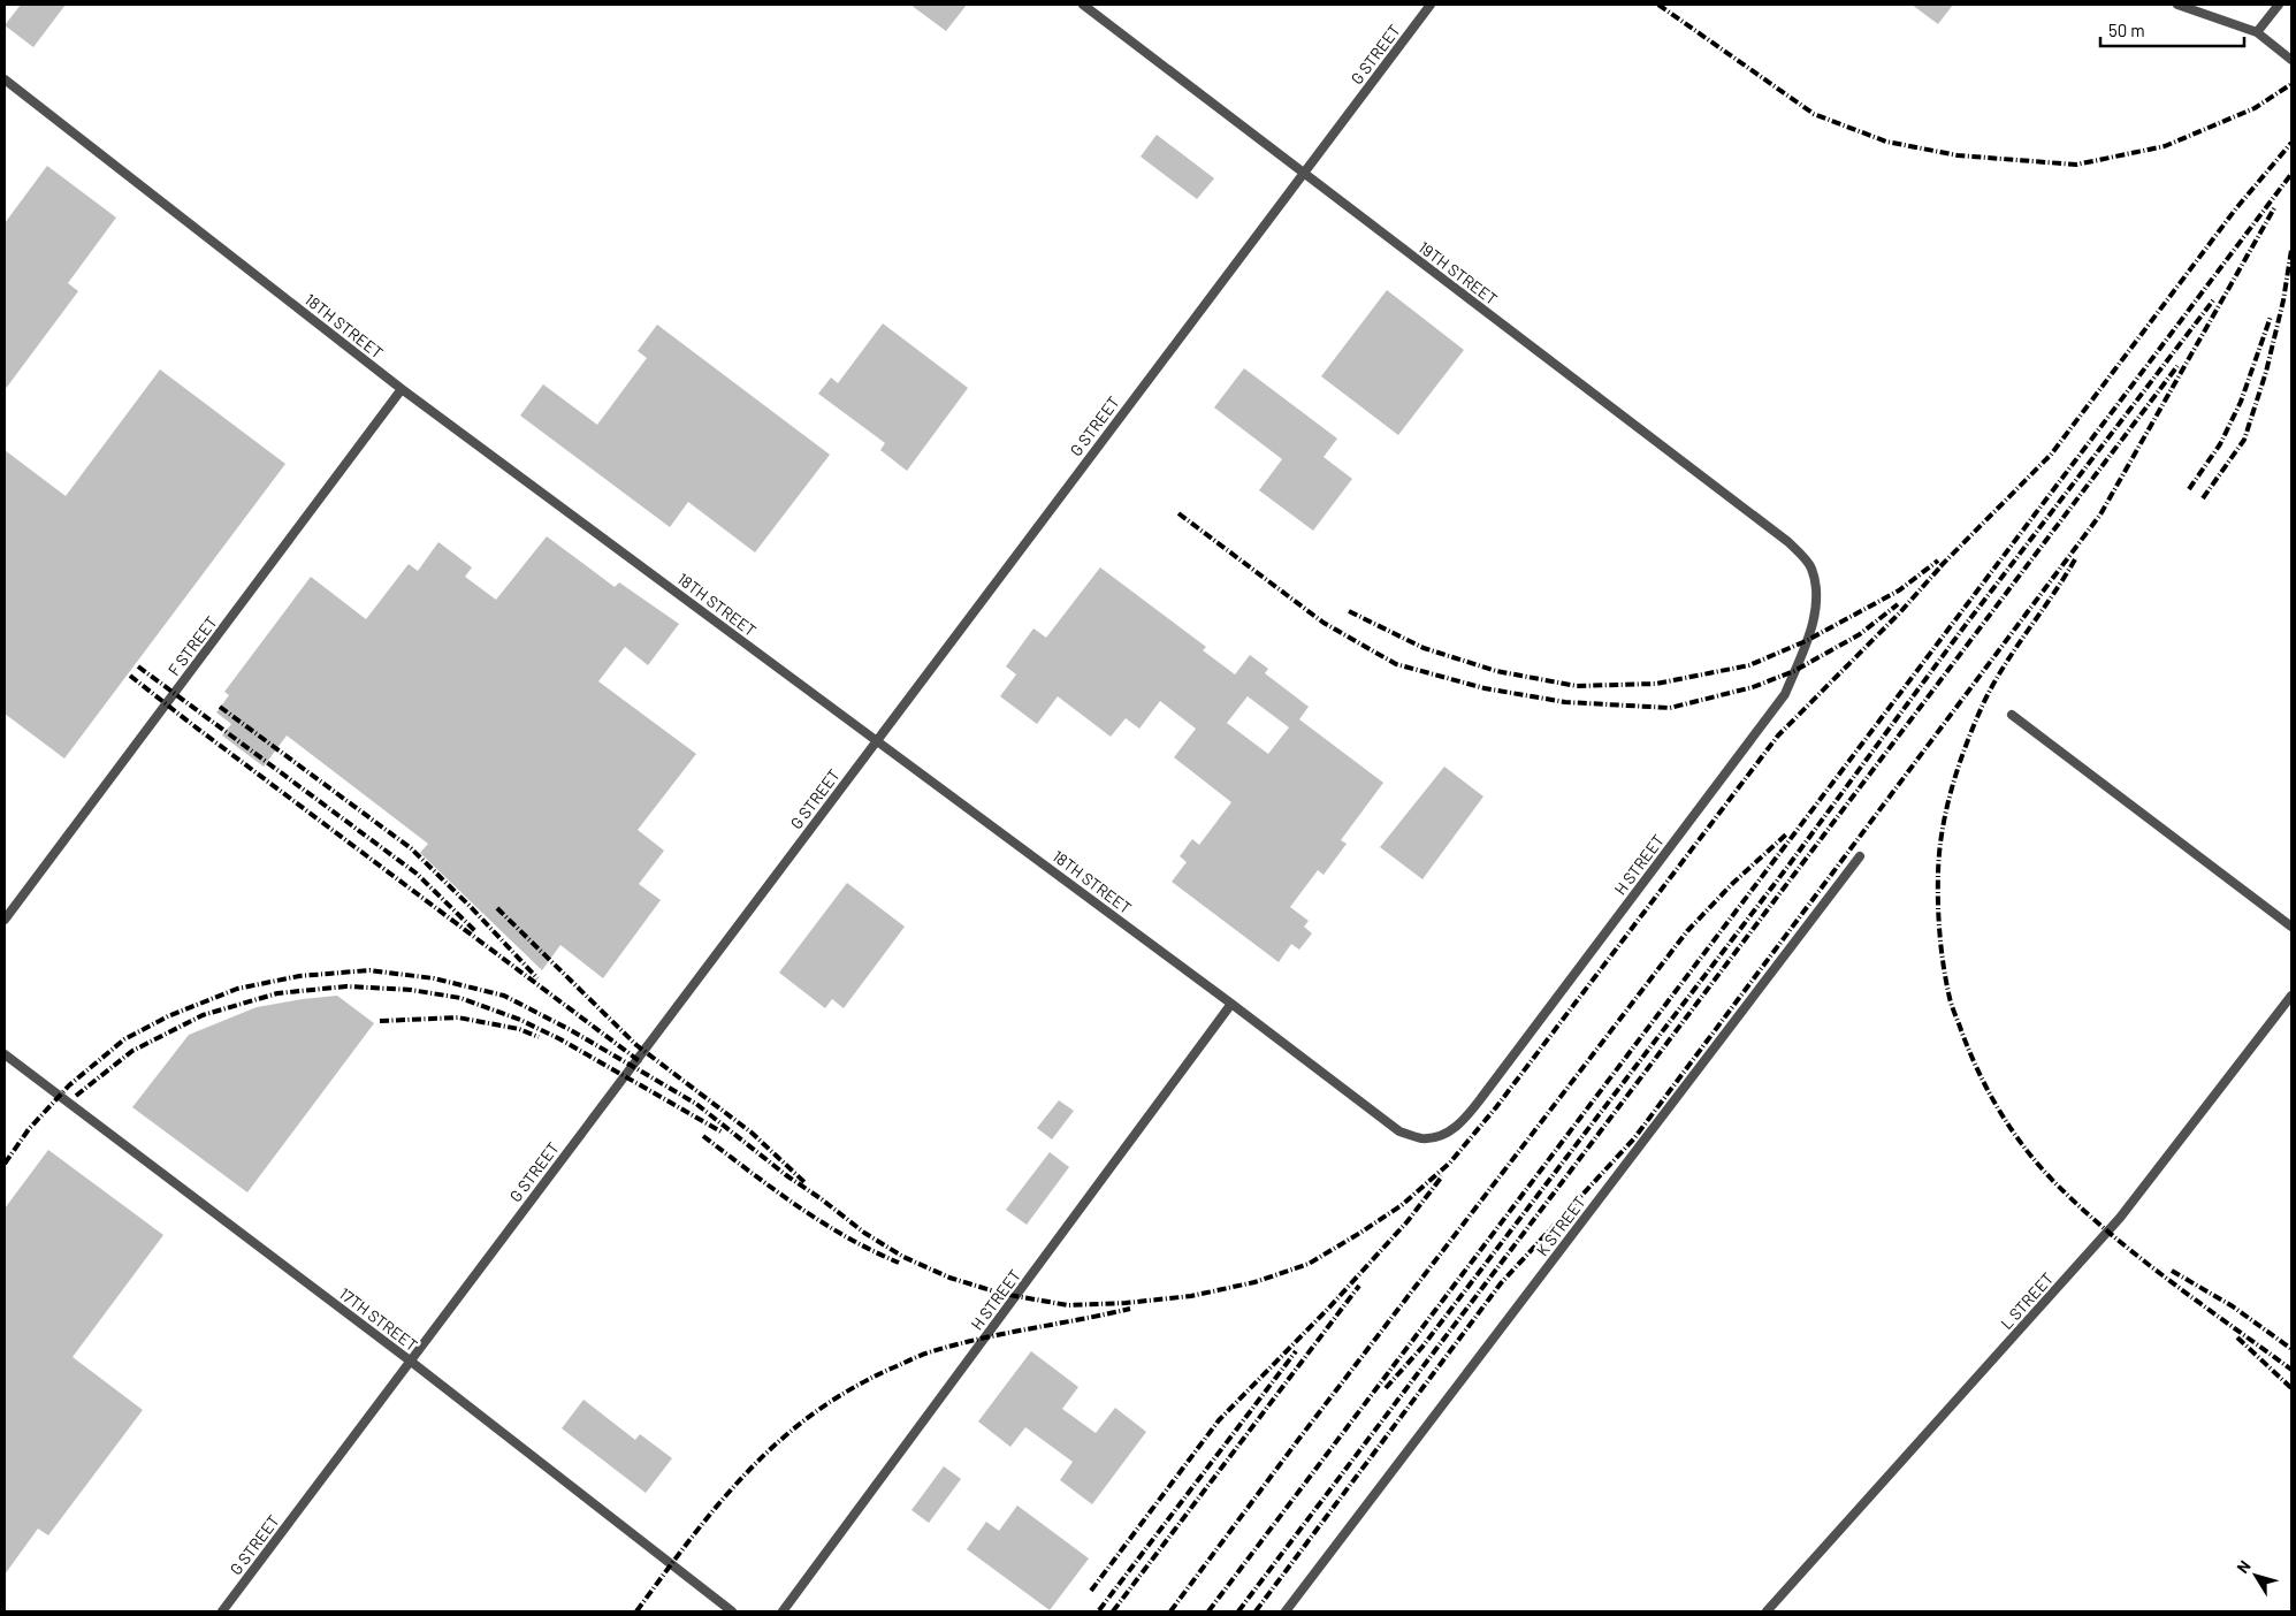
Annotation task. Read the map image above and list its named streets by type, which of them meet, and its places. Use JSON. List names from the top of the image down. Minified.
{"streets":{"lane":["G STREET","19TH STREET","18TH STREET","F STREET","H STREET","K STREET","L STREET","17TH STREET"]},"crossings":[["G STREET","19TH STREET"],["G STREET","18TH STREET"],["G STREET","17TH STREET"],["19TH STREET","H STREET"],["18TH STREET","F STREET"],["18TH STREET","H STREET"]],"scale_bar":"50 m","north":"top left"}
